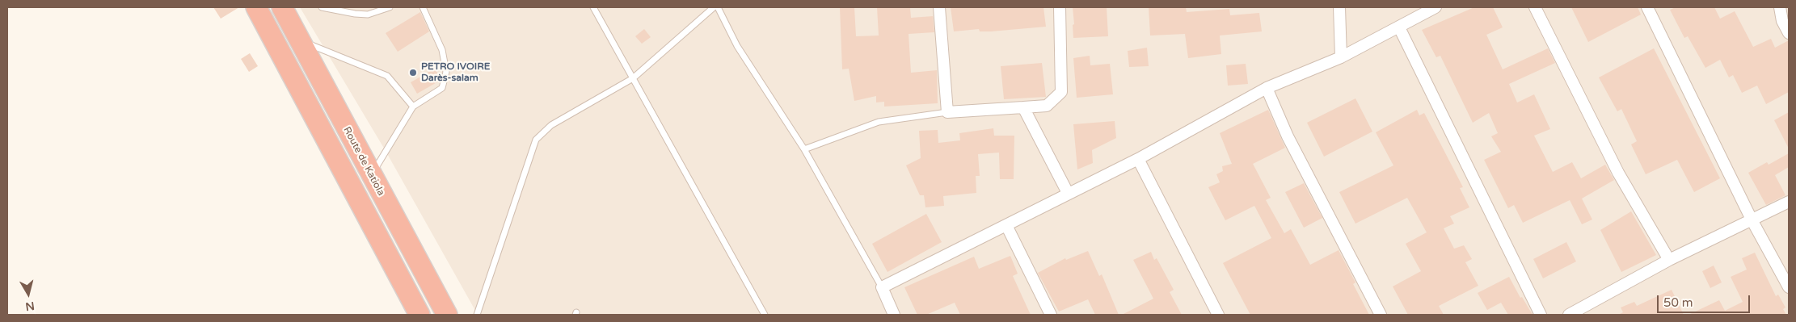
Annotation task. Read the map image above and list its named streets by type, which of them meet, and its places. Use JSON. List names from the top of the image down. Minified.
{"streets":{"highway":["Route de Katiola"]},"places":["PETRO IVOIRE Darès-salam"],"scale_bar":"50 m","north":"bottom"}
